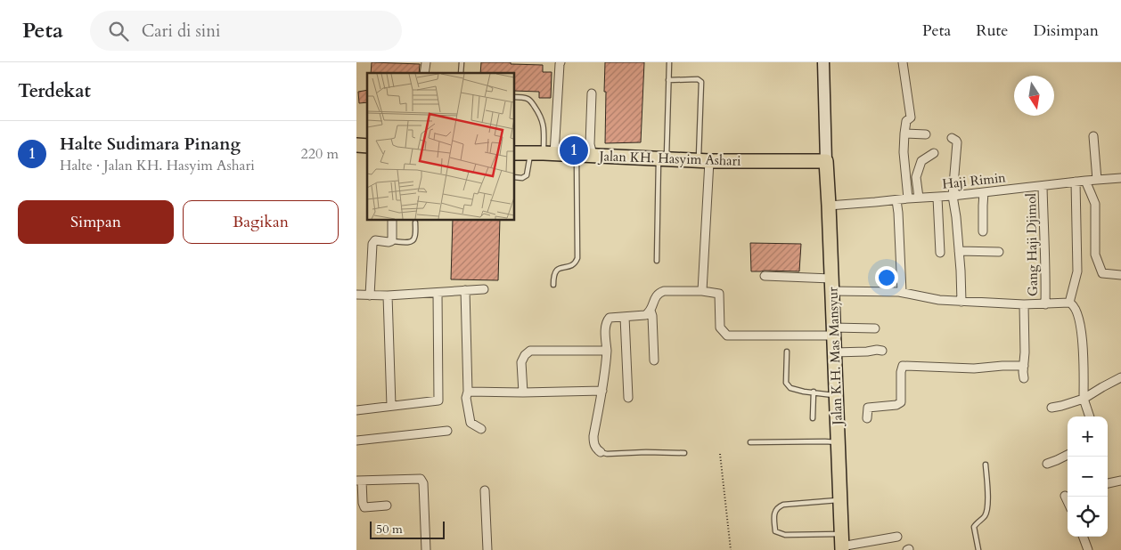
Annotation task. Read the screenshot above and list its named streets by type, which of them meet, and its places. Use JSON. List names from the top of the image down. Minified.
{"streets":{"main road":["Jalan KH. Hasyim Ashari","Jalan K.H. Mas Mansyur"],"street":["Haji Rimin","Gang Haji Djimol"]},"crossings":[["Jalan KH. Hasyim Ashari","Jalan K.H. Mas Mansyur"],["Haji Rimin","Gang Haji Djimol"],["Haji Rimin","Jalan K.H. Mas Mansyur"]],"scale_bar":"50 m","north":"bottom","page":{"header":"Peta","search":"Cari di sini","nav":["Peta","Rute","Disimpan"],"heading":"Terdekat","list":[{"mark":"1","name":"Halte Sudimara Pinang","note":"Halte · Jalan KH. Hasyim Ashari","value":"220 m"}],"pins":"1","buttons":["Simpan","Bagikan"],"map_buttons":["+","−"],"scale":"50 m"}}
